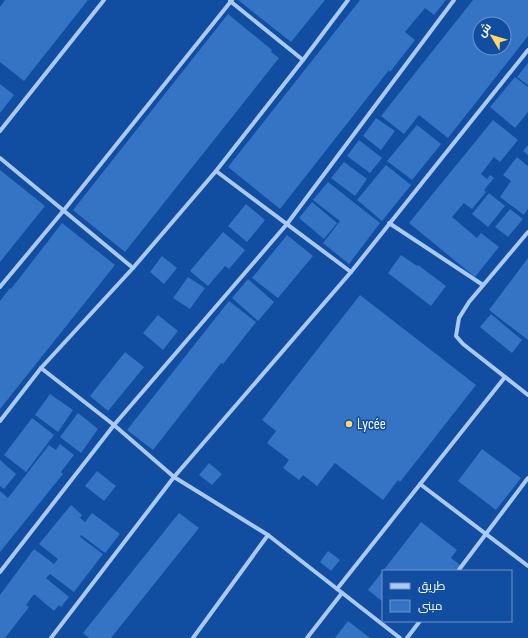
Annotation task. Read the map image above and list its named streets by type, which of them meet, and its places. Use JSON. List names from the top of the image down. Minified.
{"places":["Lycée"],"legend":["طريق","مبنى"],"north":"top left"}
